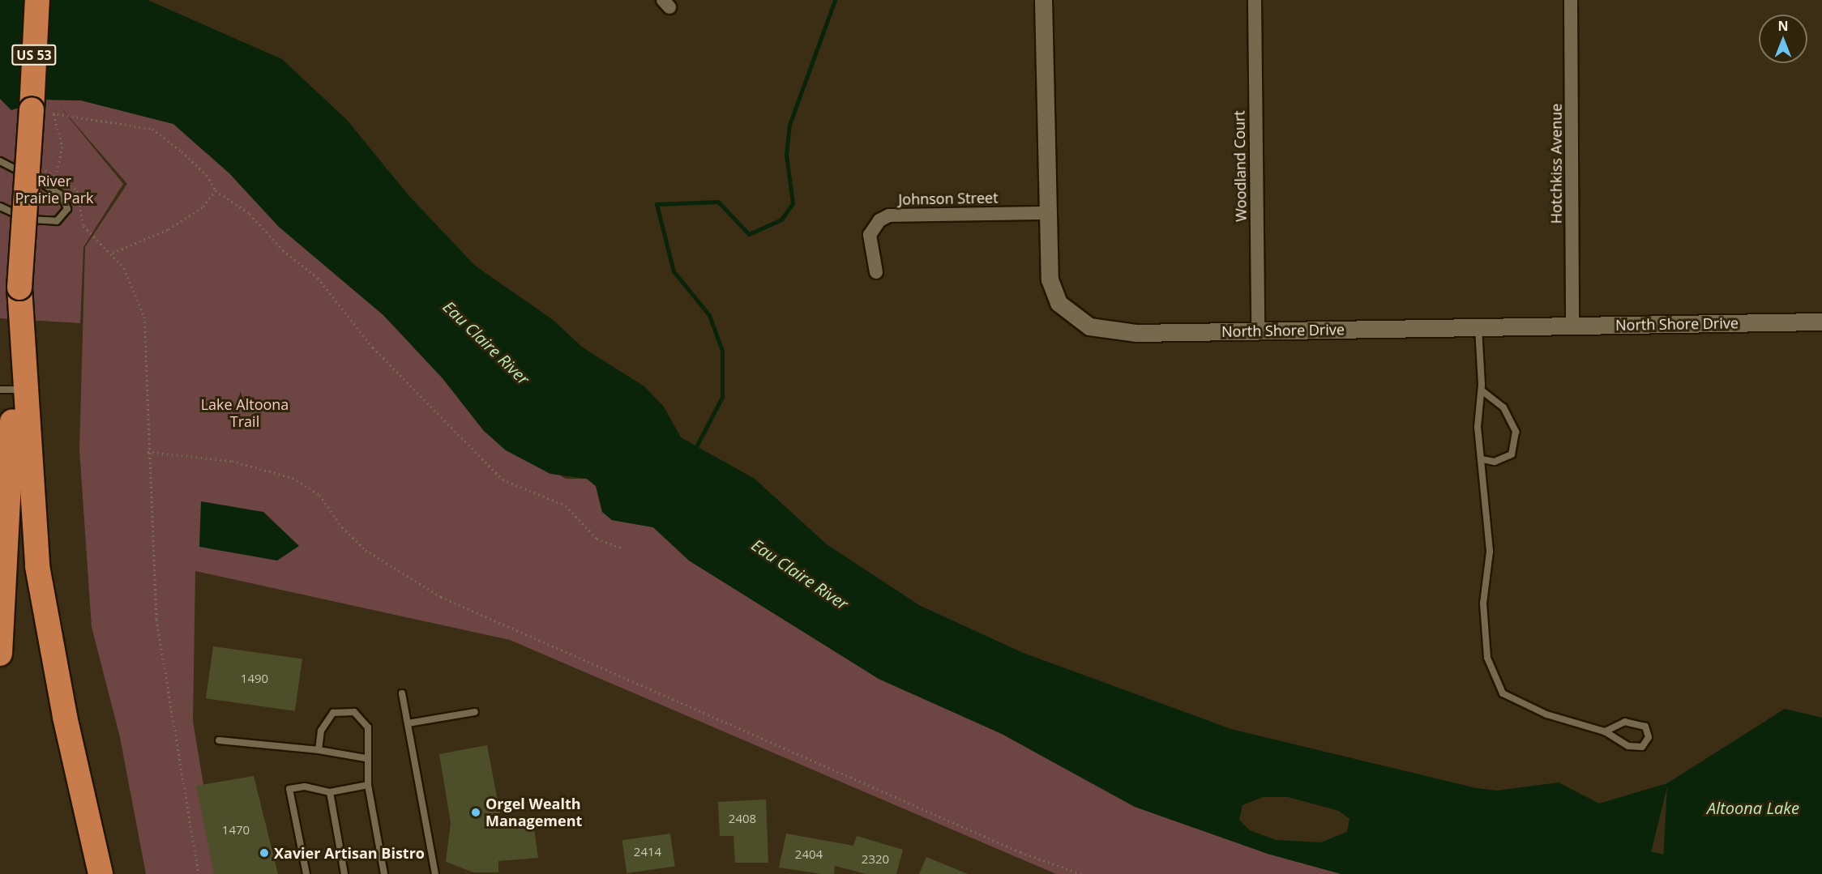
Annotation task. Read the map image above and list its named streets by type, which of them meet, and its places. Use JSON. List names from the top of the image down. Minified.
{"streets":{"highway":["US 53"],"street":["Hotchkiss Avenue","Woodland Court","Johnson Street","North Shore Drive"]},"crossings":[["Hotchkiss Avenue","North Shore Drive"],["Woodland Court","North Shore Drive"],["Johnson Street","North Shore Drive"]],"water":["Eau Claire River","Altoona Lake"],"parks":["River Prairie Park","Lake Altoona Trail"],"places":["Orgel Wealth Management","Xavier Artisan Bistro"],"house_numbers":["1490","2408","1470","2414","2404","2320"],"north":"top"}
